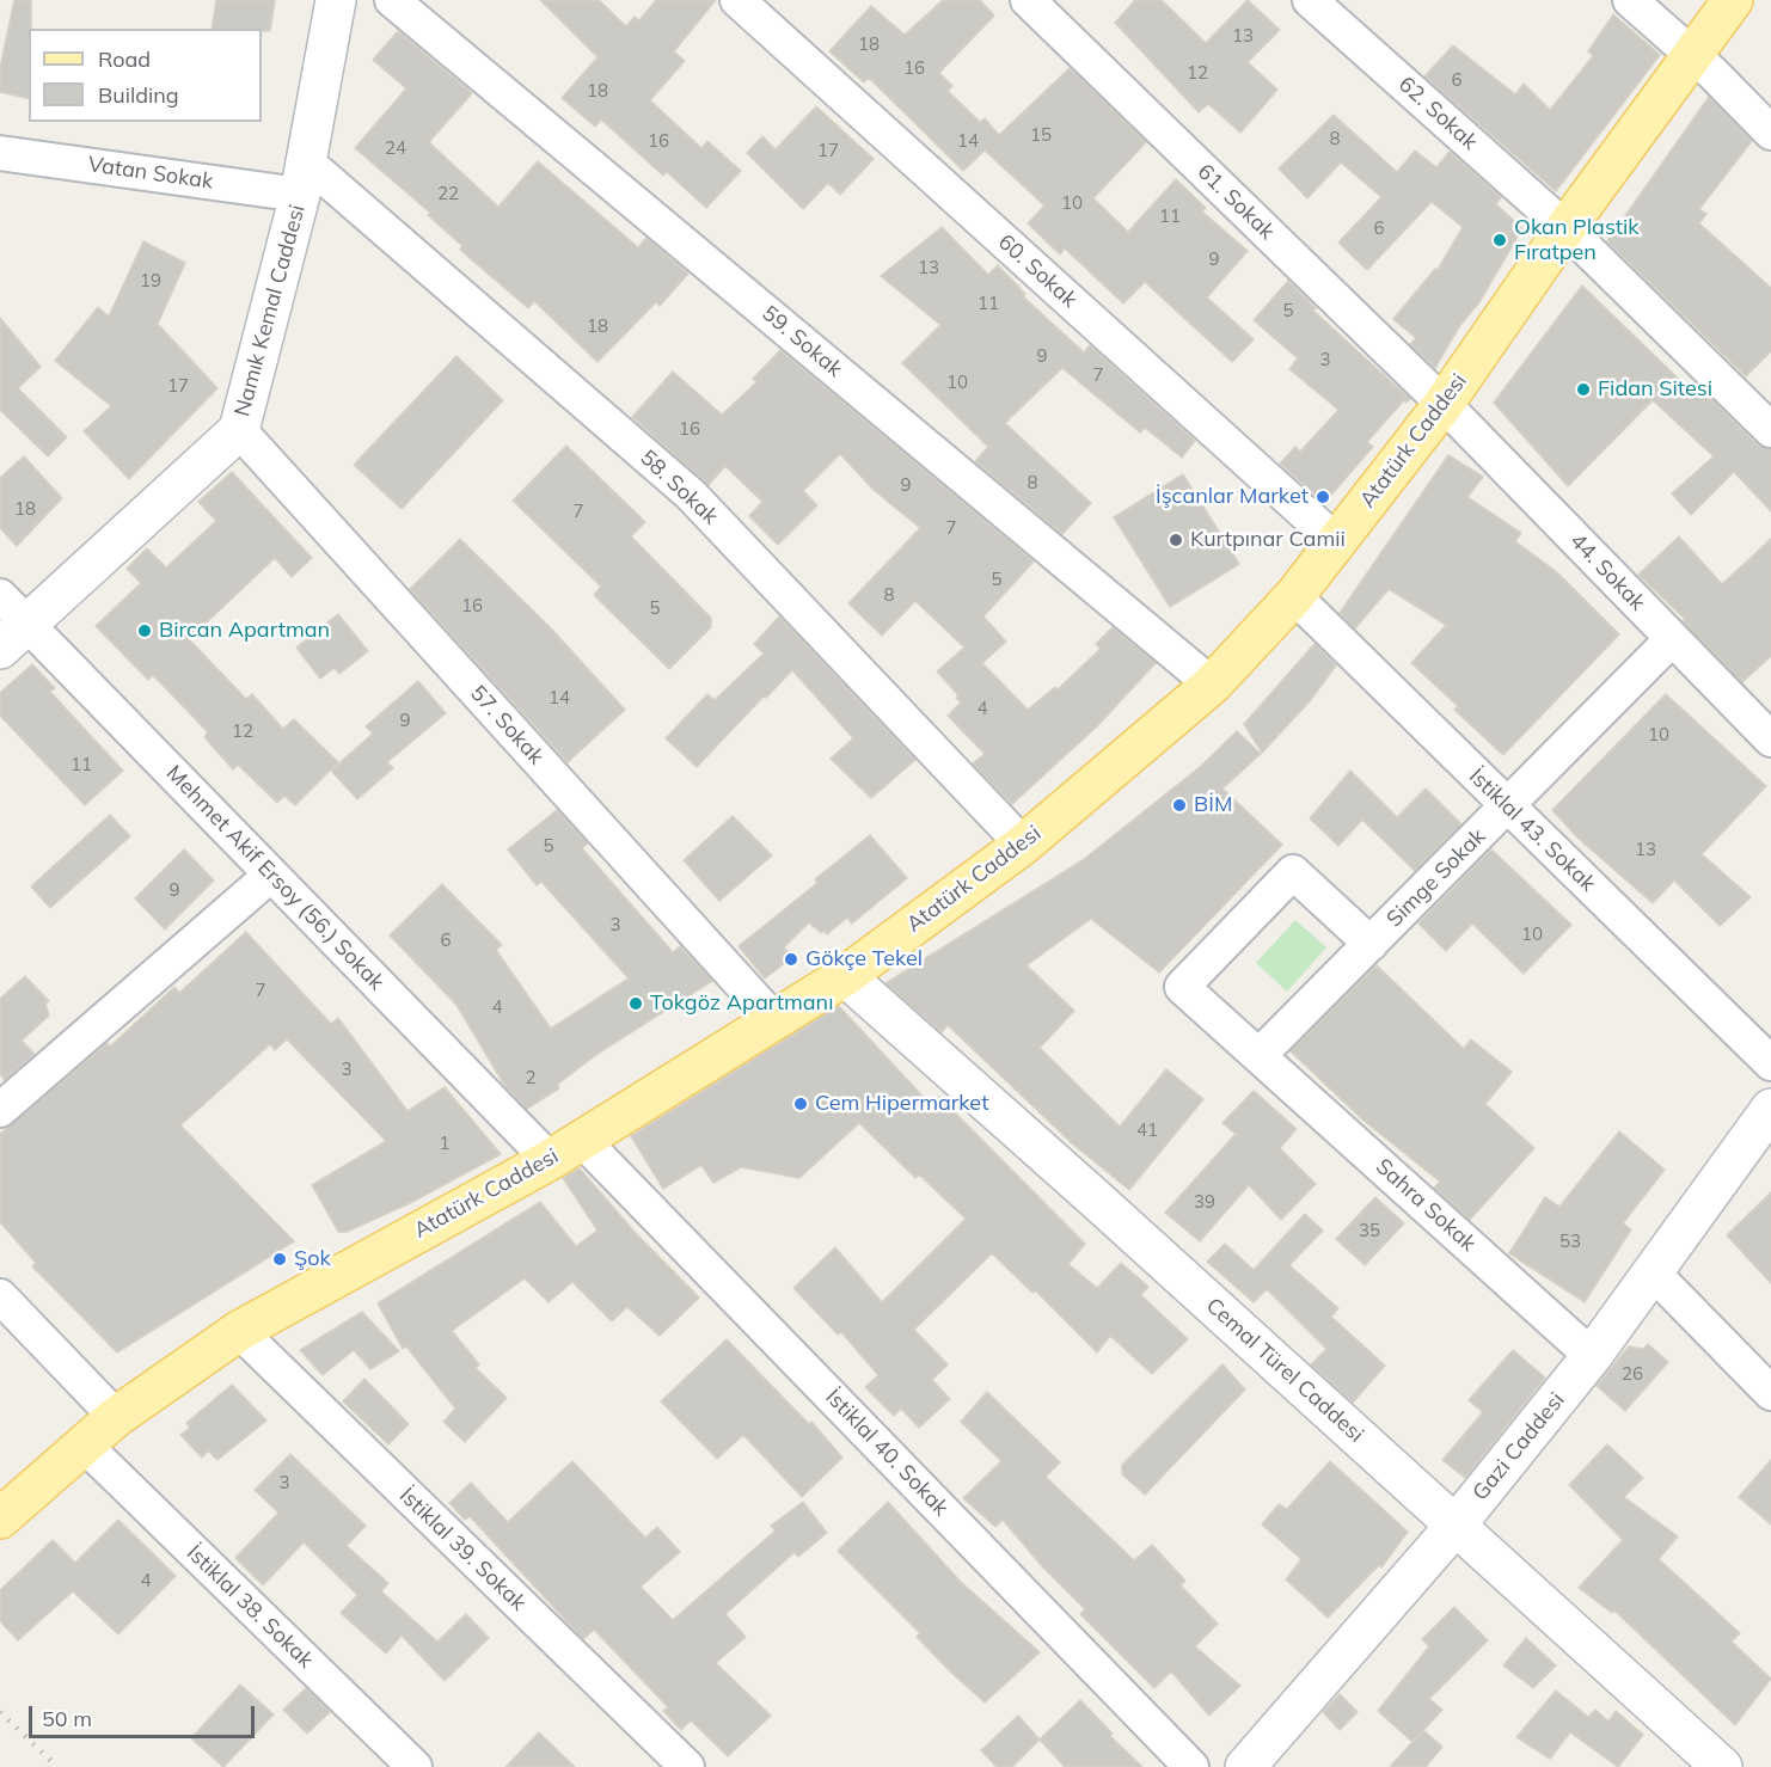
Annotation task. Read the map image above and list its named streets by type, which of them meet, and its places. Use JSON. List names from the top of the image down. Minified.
{"streets":{"main road":["Atatürk Caddesi"],"street":["62. Sokak","Vatan Sokak","61. Sokak","60. Sokak","Namık Kemal Caddesi","59. Sokak","58. Sokak","44. Sokak","57. Sokak","İstiklal 43. Sokak","Mehmet Akif Ersoy (56.) Sokak","Simge Sokak","Sahra Sokak","Cemal Türel Caddesi","Gazi Caddesi","İstiklal 40. Sokak","İstiklal 39. Sokak","İstiklal 38. Sokak"]},"crossings":[["62. Sokak","Atatürk Caddesi"],["Vatan Sokak","Namık Kemal Caddesi"],["Vatan Sokak","58. Sokak"],["61. Sokak","Atatürk Caddesi"],["61. Sokak","44. Sokak"],["60. Sokak","Atatürk Caddesi"],["Namık Kemal Caddesi","58. Sokak"],["Namık Kemal Caddesi","57. Sokak"],["Namık Kemal Caddesi","Mehmet Akif Ersoy (56.) Sokak"],["59. Sokak","Atatürk Caddesi"],["Atatürk Caddesi","58. Sokak"],["Atatürk Caddesi","44. Sokak"],["Atatürk Caddesi","57. Sokak"],["Atatürk Caddesi","İstiklal 43. Sokak"],["Atatürk Caddesi","Mehmet Akif Ersoy (56.) Sokak"],["Atatürk Caddesi","Cemal Türel Caddesi"],["Atatürk Caddesi","İstiklal 40. Sokak"],["Atatürk Caddesi","İstiklal 39. Sokak"],["Atatürk Caddesi","İstiklal 38. Sokak"],["44. Sokak","Simge Sokak"],["İstiklal 43. Sokak","Simge Sokak"],["Simge Sokak","Sahra Sokak"],["Sahra Sokak","Gazi Caddesi"],["Cemal Türel Caddesi","Gazi Caddesi"]],"places":["Okan Plastik Fıratpen","Fidan Sitesi","İşcanlar Market","Kurtpınar Camii","Bircan Apartman","BİM","Gökçe Tekel","Tokgöz Apartmanı","Cem Hipermarket","Şok"],"house_numbers":["13","18","16","12","6","18","15","8","16","14","24","17","22","10","11","6","9","13","19","11","5","18","9","3","7","10","17","16","8","9","18","7","7","5","8","16","5","14","4","9","12","10","11","5","13","9","3","10","6","7","4","3","2","41","1","39","35","53","26","3","4"],"legend":["Road","Building"],"scale_bar":"50 m"}
